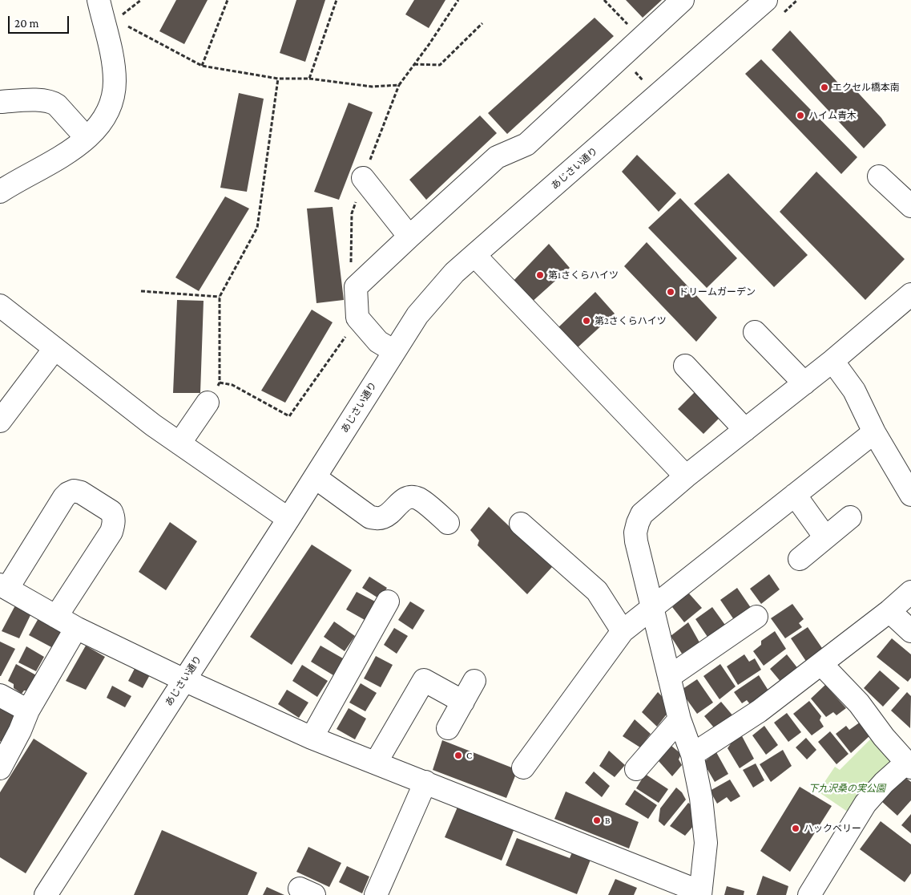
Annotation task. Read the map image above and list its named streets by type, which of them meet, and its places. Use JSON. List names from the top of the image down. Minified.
{"streets":{"street":["あじさい通り"]},"parks":["下九沢桑の実公園"],"places":["エクセル橋本南","ハイム青木","第1さくらハイツ","ドリームガーデン","第2さくらハイツ","C","B","ハックベリー"],"scale_bar":"20 m"}
